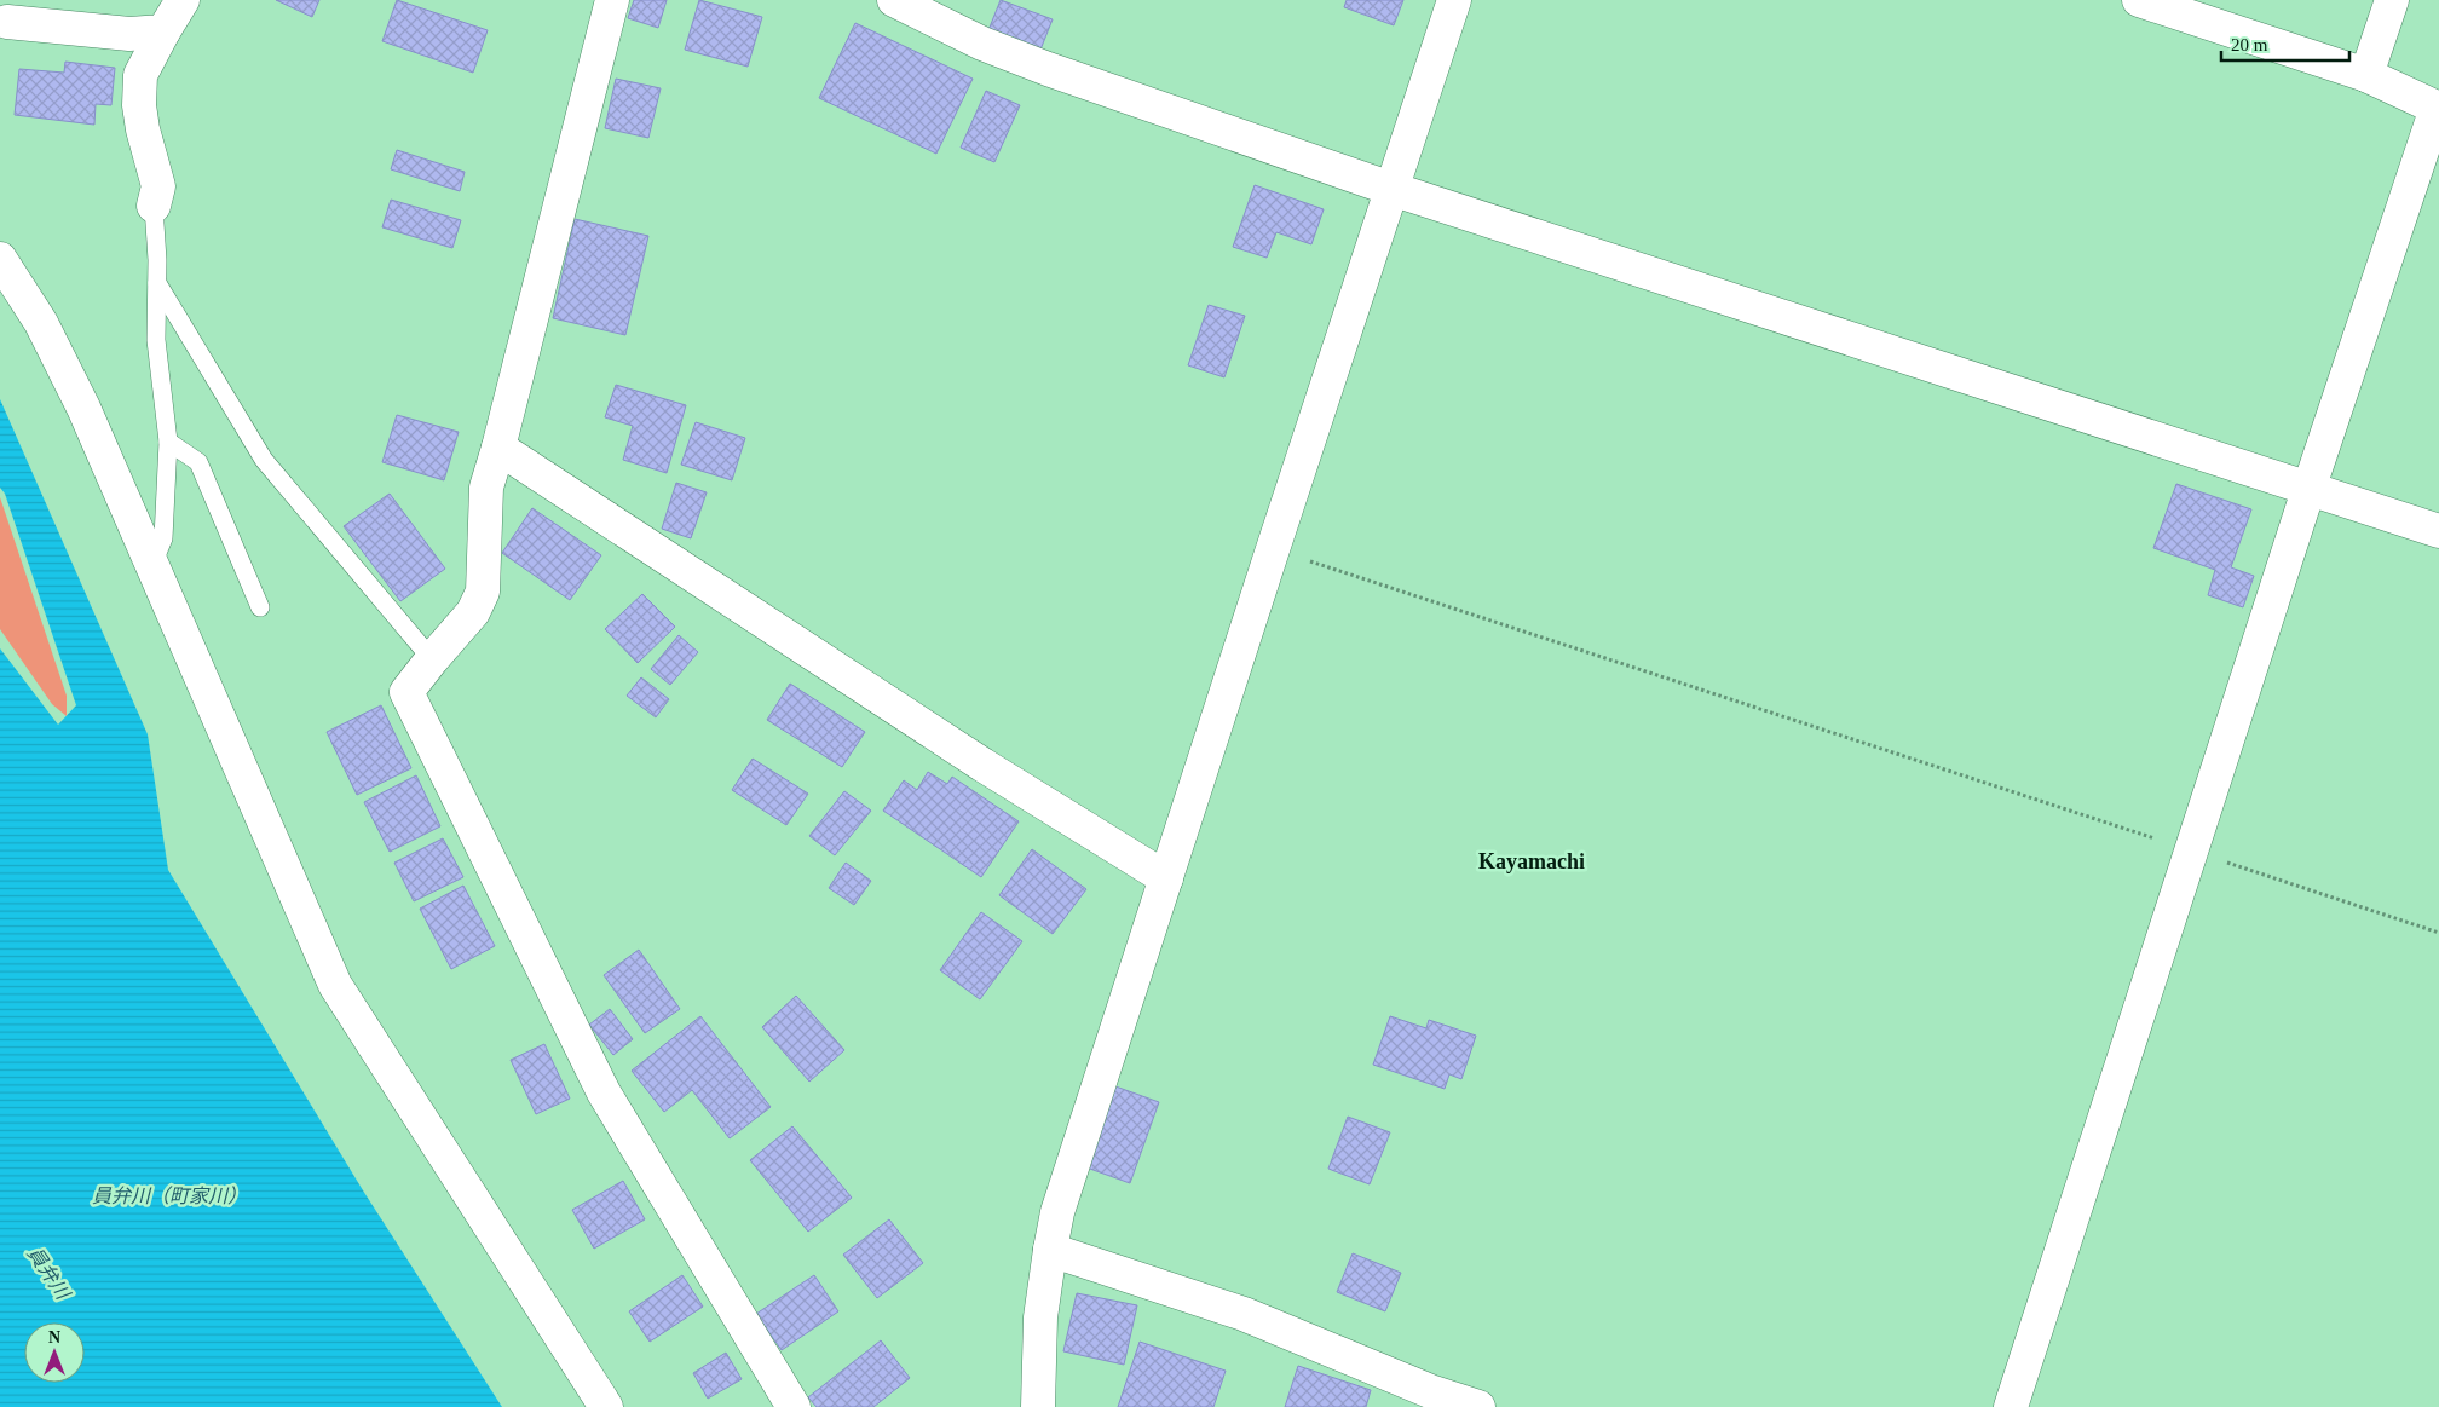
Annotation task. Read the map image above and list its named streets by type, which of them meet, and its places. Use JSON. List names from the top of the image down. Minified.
{"districts":["Kayamachi"],"water":["員弁川（町家川）","員弁川"],"scale_bar":"20 m","north":"top"}
